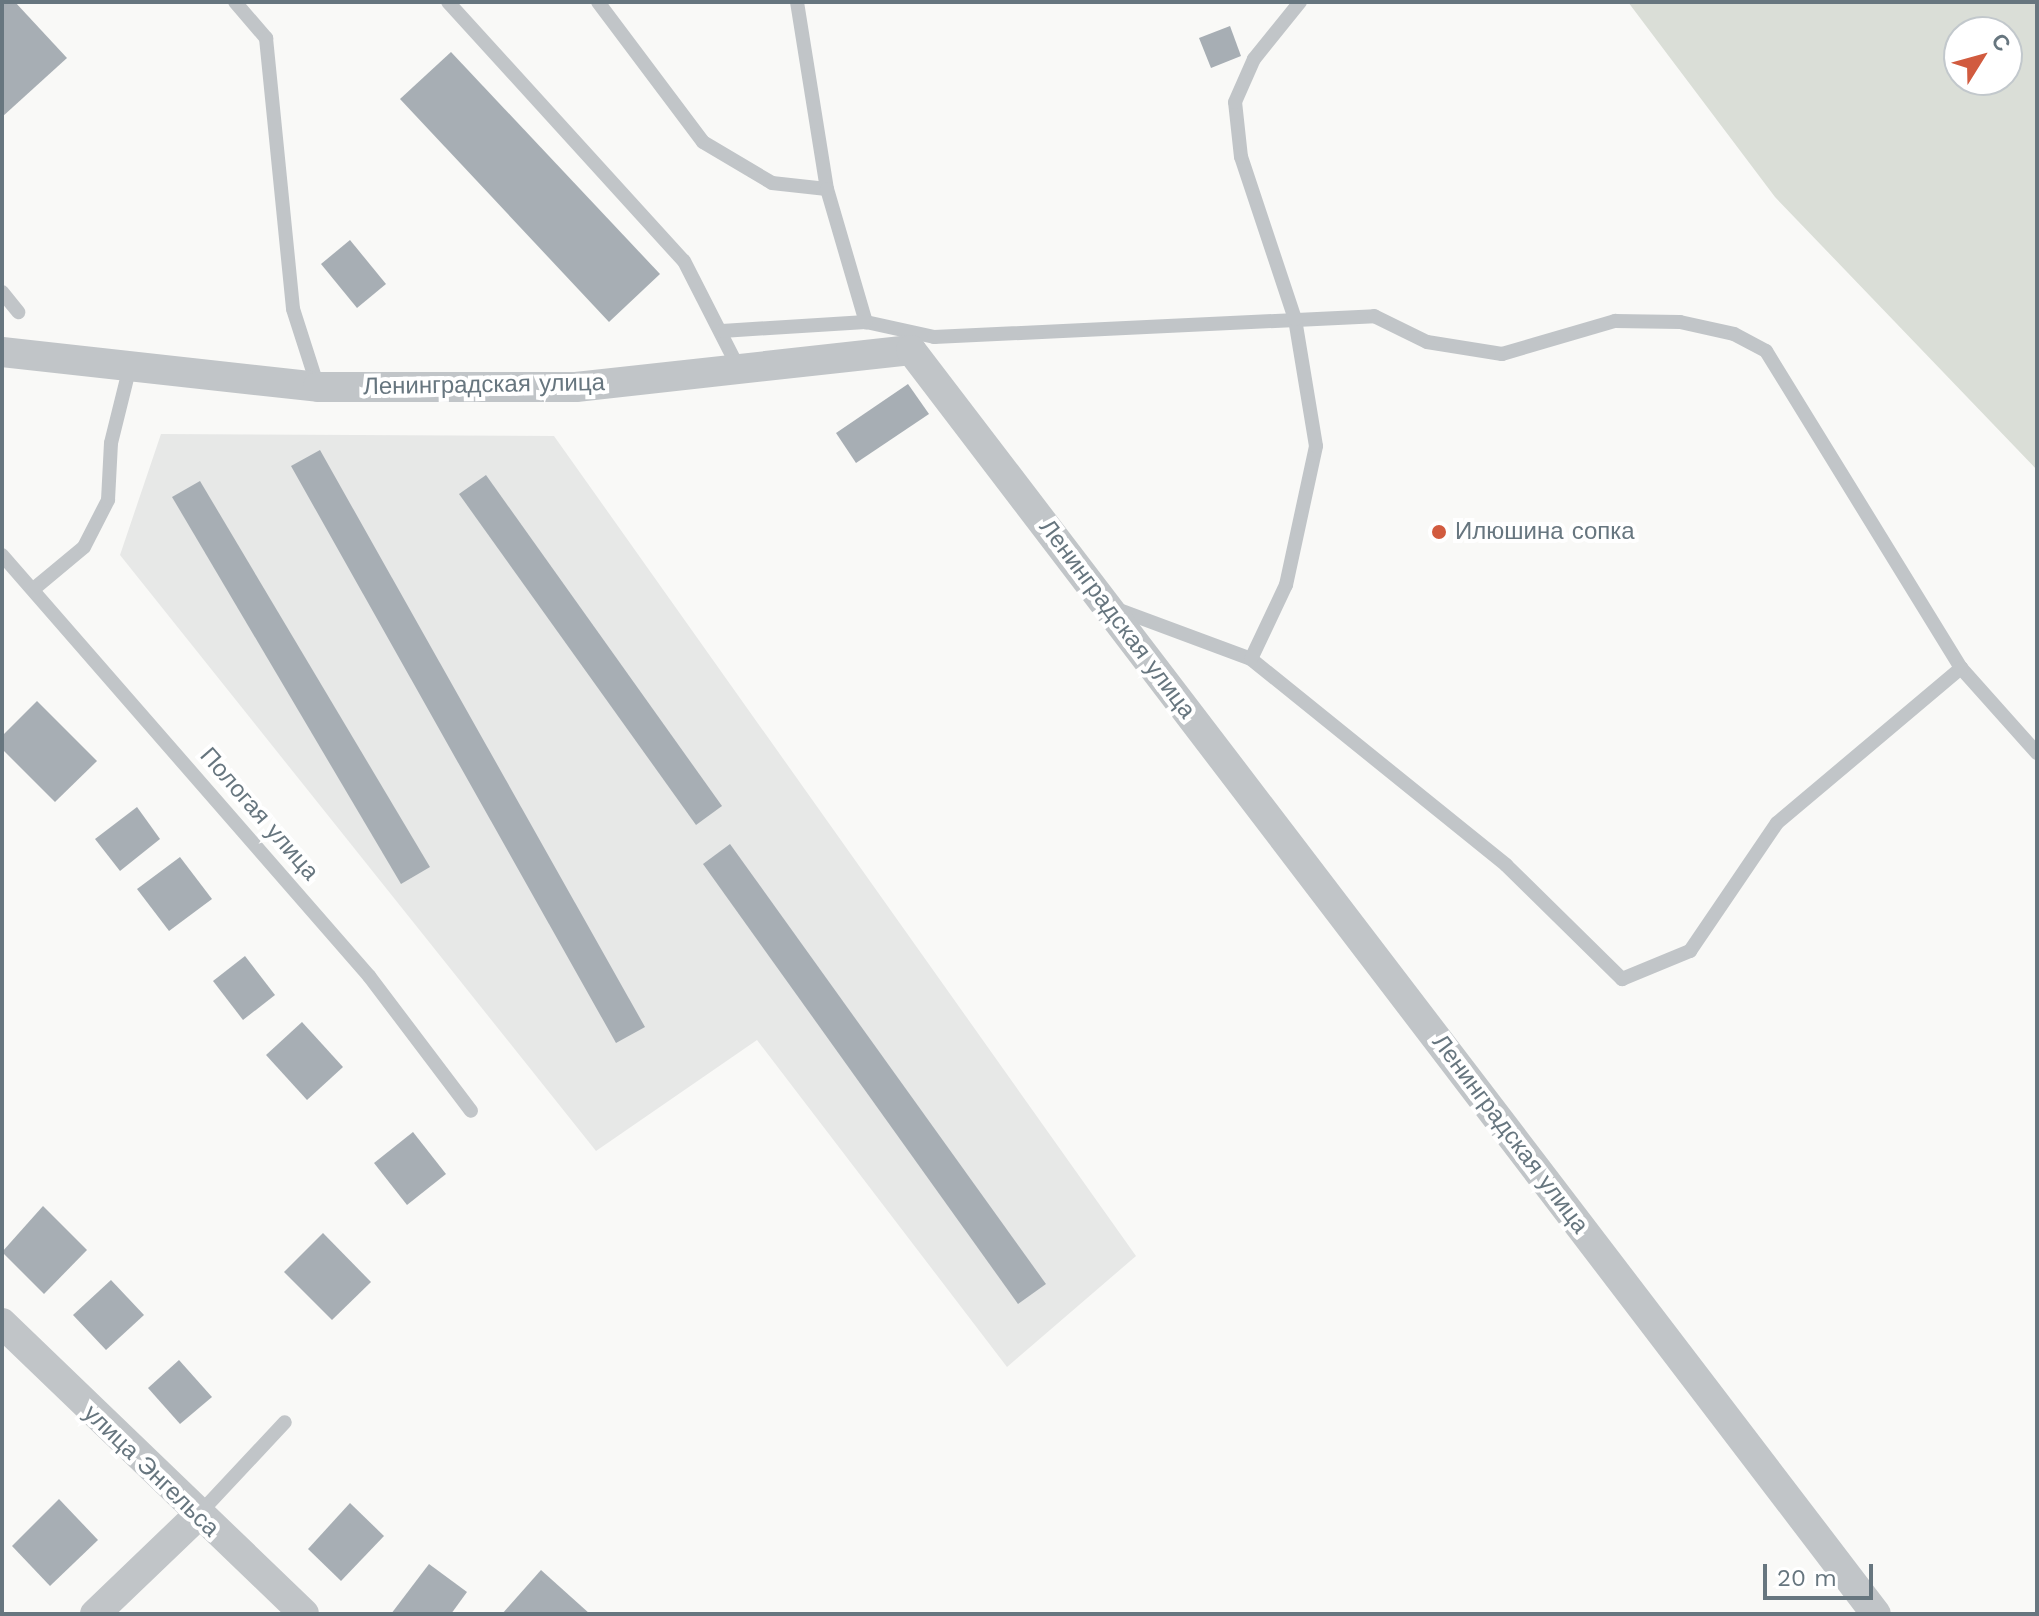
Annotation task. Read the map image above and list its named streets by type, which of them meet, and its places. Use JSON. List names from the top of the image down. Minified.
{"streets":{"street":["Ленинградская улица","улица Энгельса"],"lane":["Пологая улица"]},"places":["Илюшина сопка"],"scale_bar":"20 m","north":"top right"}
